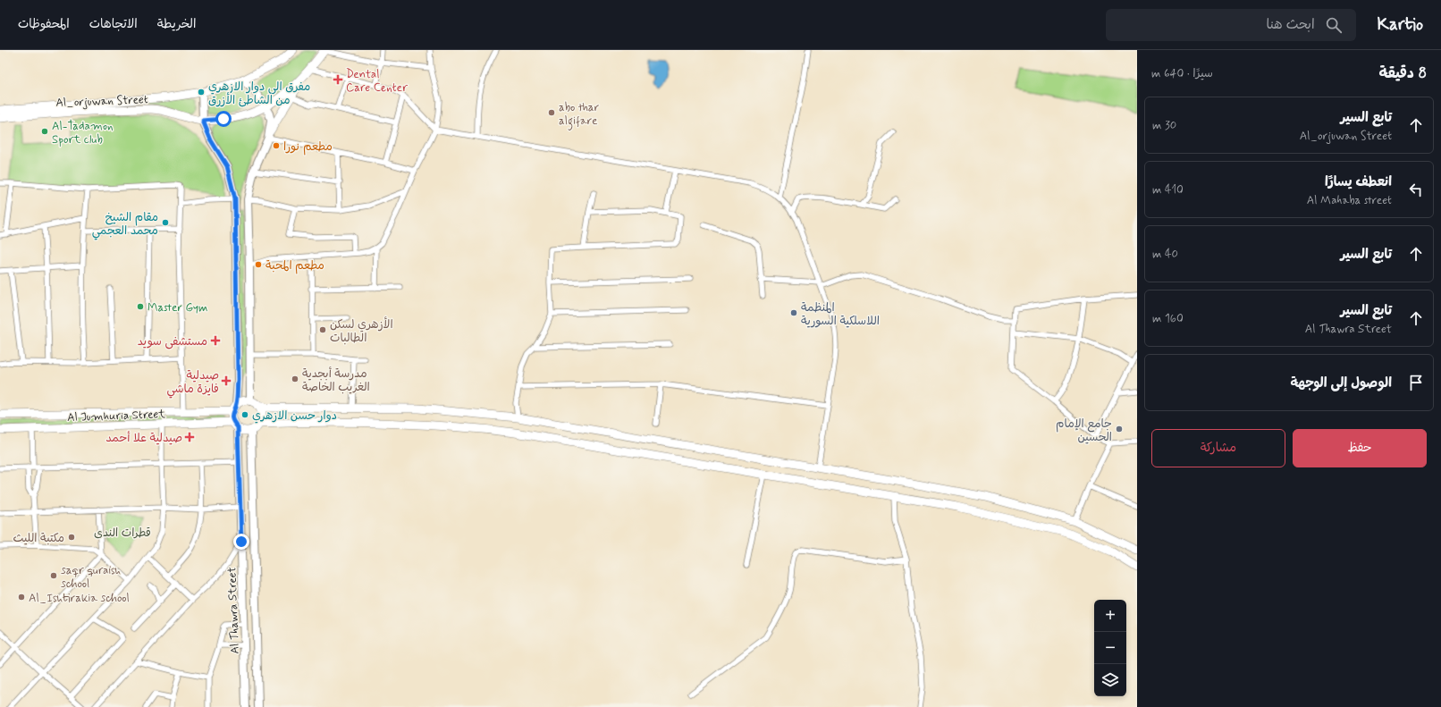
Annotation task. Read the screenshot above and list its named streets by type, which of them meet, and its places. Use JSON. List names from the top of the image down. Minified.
{"streets":{"main road":["Al_orjuwan Street","Al Jumhuria Street","Al Thawra Street"]},"crossings":[["Al Jumhuria Street","Al Thawra Street"]],"parks":["قطرات الندى"],"places":{"health":["Dental Care Center","مستشفى سويد","صيدلية فايزة ماشي","صيدلية علا أحمد"],"other":["مفرق الى دوار الازهري من الشاطئ الأزرق","abo thar algifare","Al-Tadamon Sport club","مطعم نورا","مقام الشيخ محمد العجمي","مطعم المحبة","Master Gym","المنظمة اللاسلكية السورية","الأزهري لسكن الطالبات","مدرسة أبجدية الغريب الخاصة","دوار حسن الازهري","جامع الإمام الحسين","مكتبة الليث","saqr quraish school","Al_Ishtirakia school"]},"page":{"header":"Kartio","search":"ابحث هنا","nav":["الخريطة","الاتجاهات","المحفوظات"],"heading":["8 دقيقة","سيرًا · 640 m"],"list":[["تابع السير","Al_orjuwan Street","30 m"],["انعطف يسارًا","Al Mahaba street","410 m"],["تابع السير","40 m"],["تابع السير","Al Thawra Street","160 m"],"الوصول إلى الوجهة"],"buttons":["حفظ","مشاركة"],"map_buttons":["+","−"]}}
